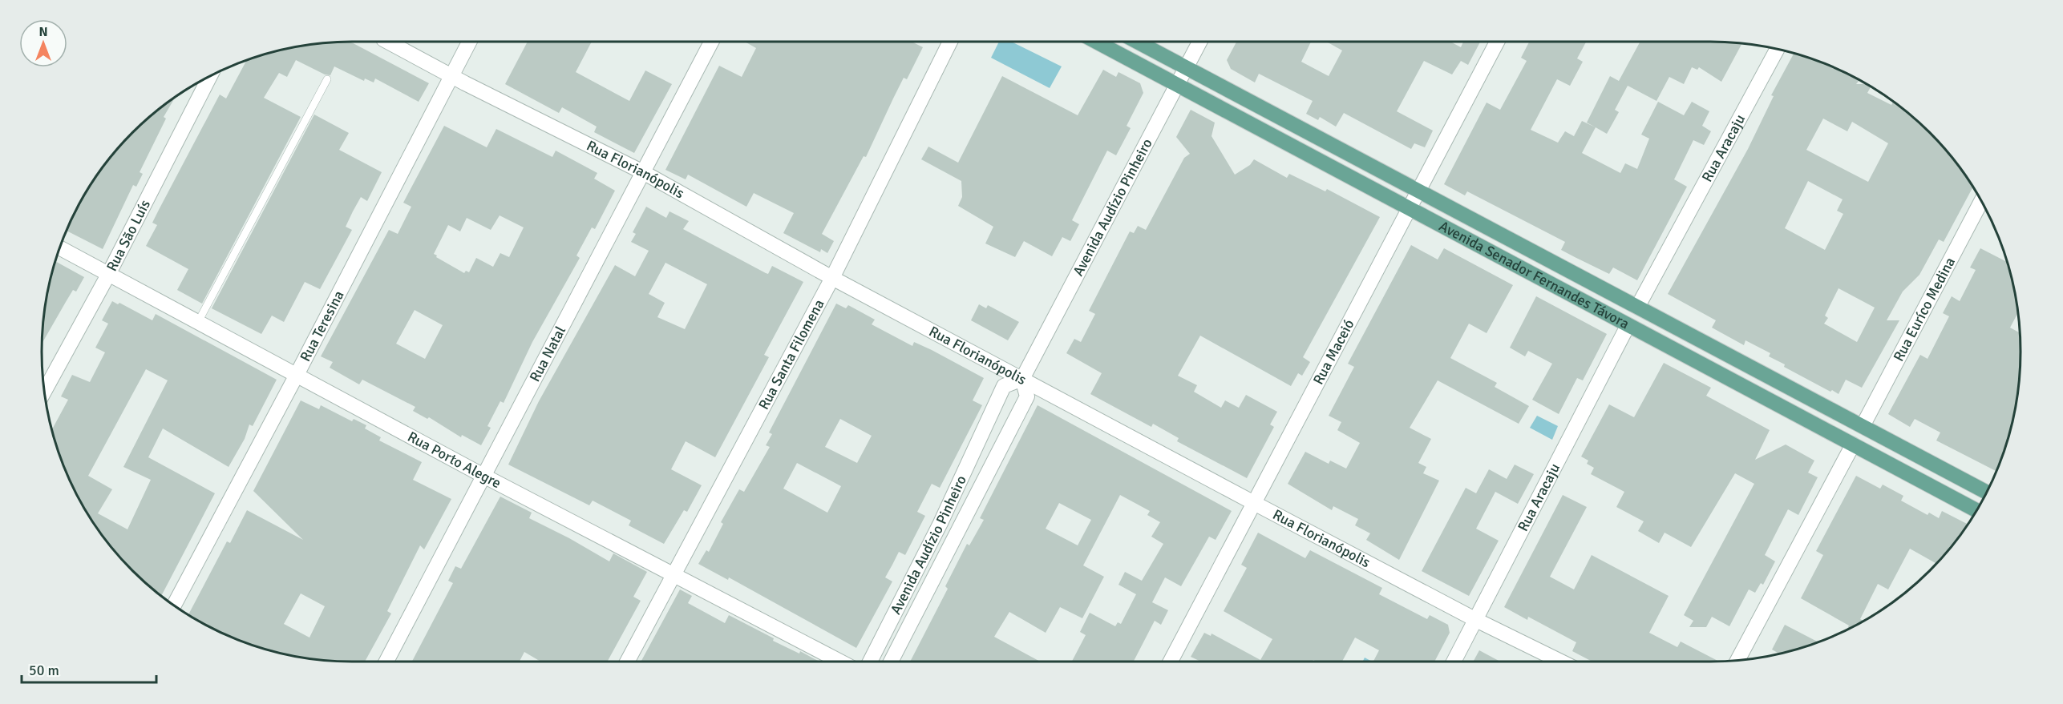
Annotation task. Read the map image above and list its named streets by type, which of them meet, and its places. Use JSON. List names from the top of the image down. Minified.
{"streets":{"main road":["Avenida Senador Fernandes Távora"],"street":["Rua Aracaju","Rua Florianópolis","Avenida Audízio Pinheiro","Rua São Luís","Rua Euríco Medina","Rua Teresina","Rua Maceió","Rua Natal","Rua Santa Filomena","Rua Porto Alegre"]},"crossings":[["Rua Aracaju","Rua Florianópolis"],["Rua Aracaju","Avenida Senador Fernandes Távora"],["Rua Florianópolis","Avenida Audízio Pinheiro"],["Rua Florianópolis","Rua Teresina"],["Rua Florianópolis","Rua Maceió"],["Rua Florianópolis","Rua Natal"],["Rua Florianópolis","Rua Santa Filomena"],["Avenida Audízio Pinheiro","Avenida Senador Fernandes Távora"],["Rua São Luís","Rua Porto Alegre"],["Avenida Senador Fernandes Távora","Rua Euríco Medina"],["Avenida Senador Fernandes Távora","Rua Maceió"],["Rua Teresina","Rua Porto Alegre"],["Rua Natal","Rua Porto Alegre"],["Rua Santa Filomena","Rua Porto Alegre"]],"scale_bar":"50 m","north":"top"}
